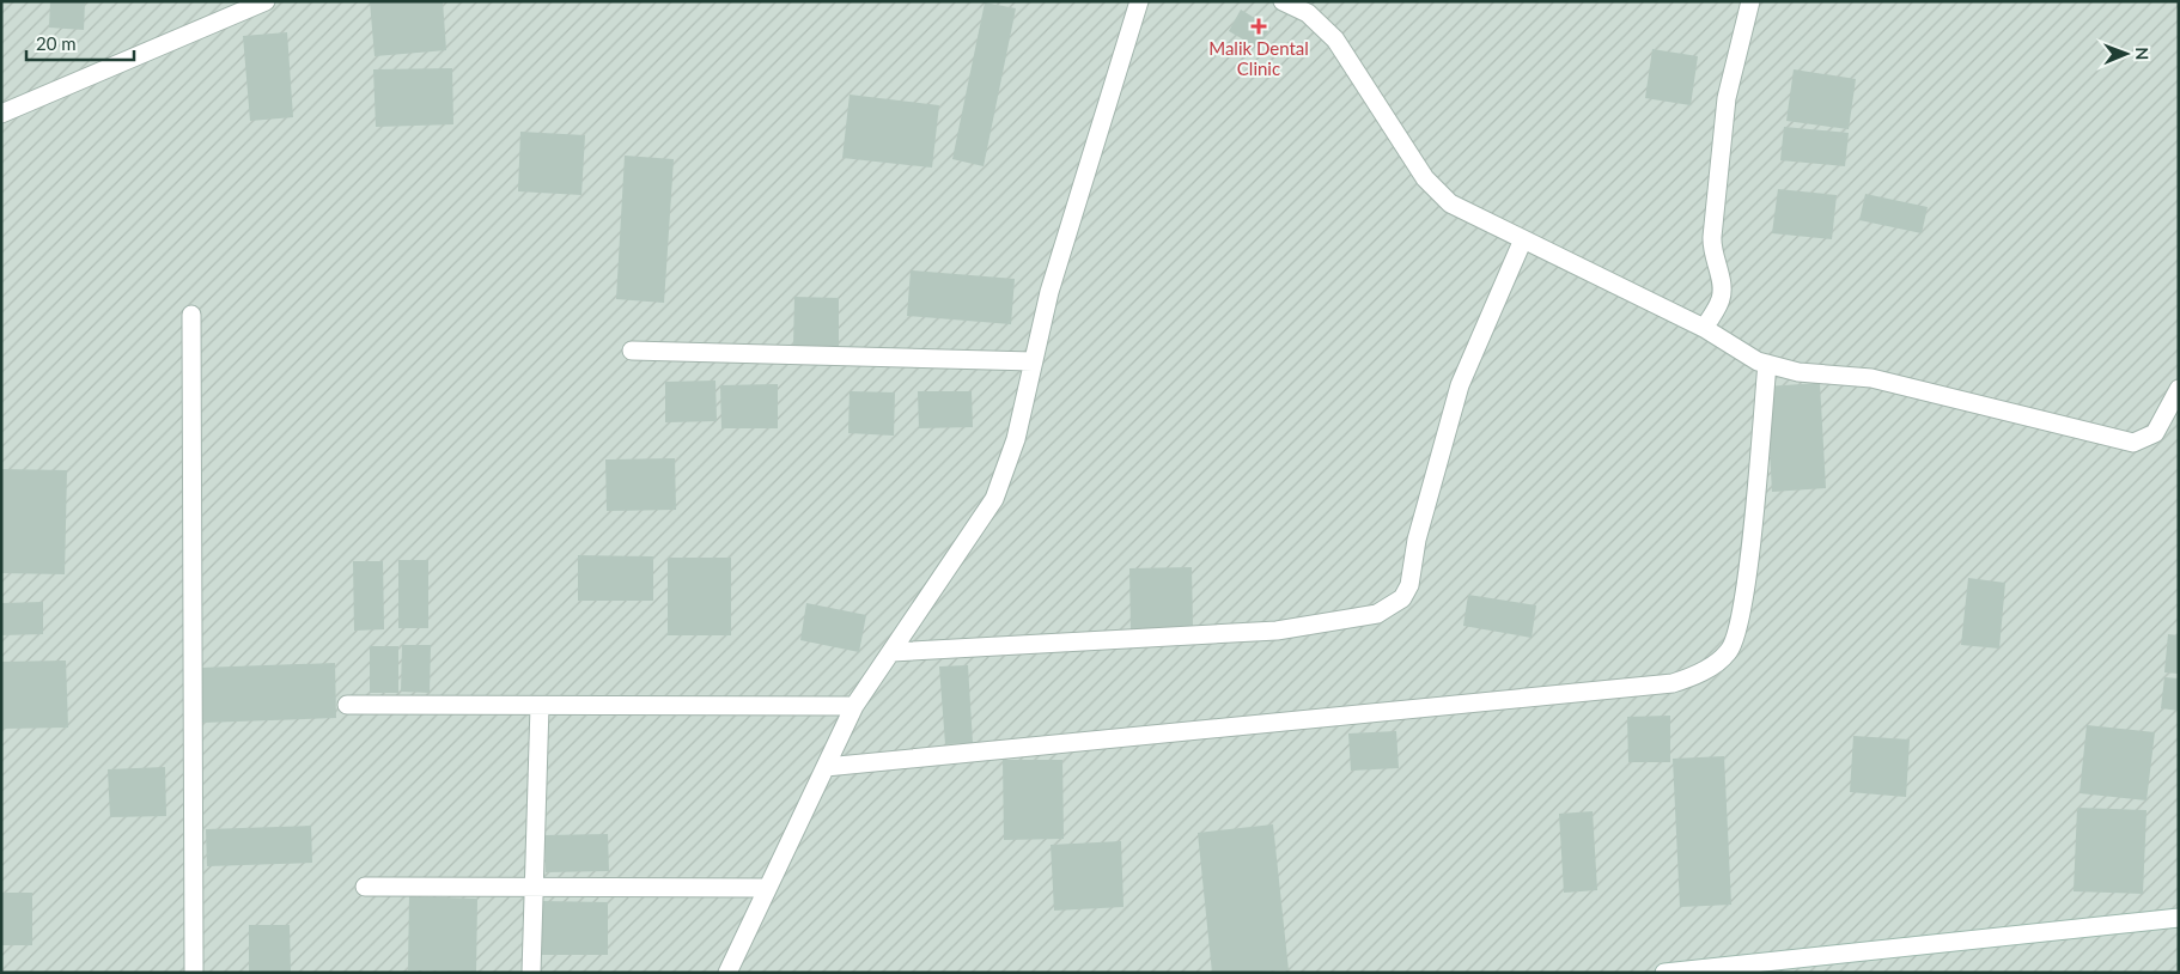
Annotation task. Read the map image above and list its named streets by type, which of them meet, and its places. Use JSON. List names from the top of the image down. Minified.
{"places":{"health":["Malik Dental Clinic"]},"scale_bar":"20 m","north":"right"}
